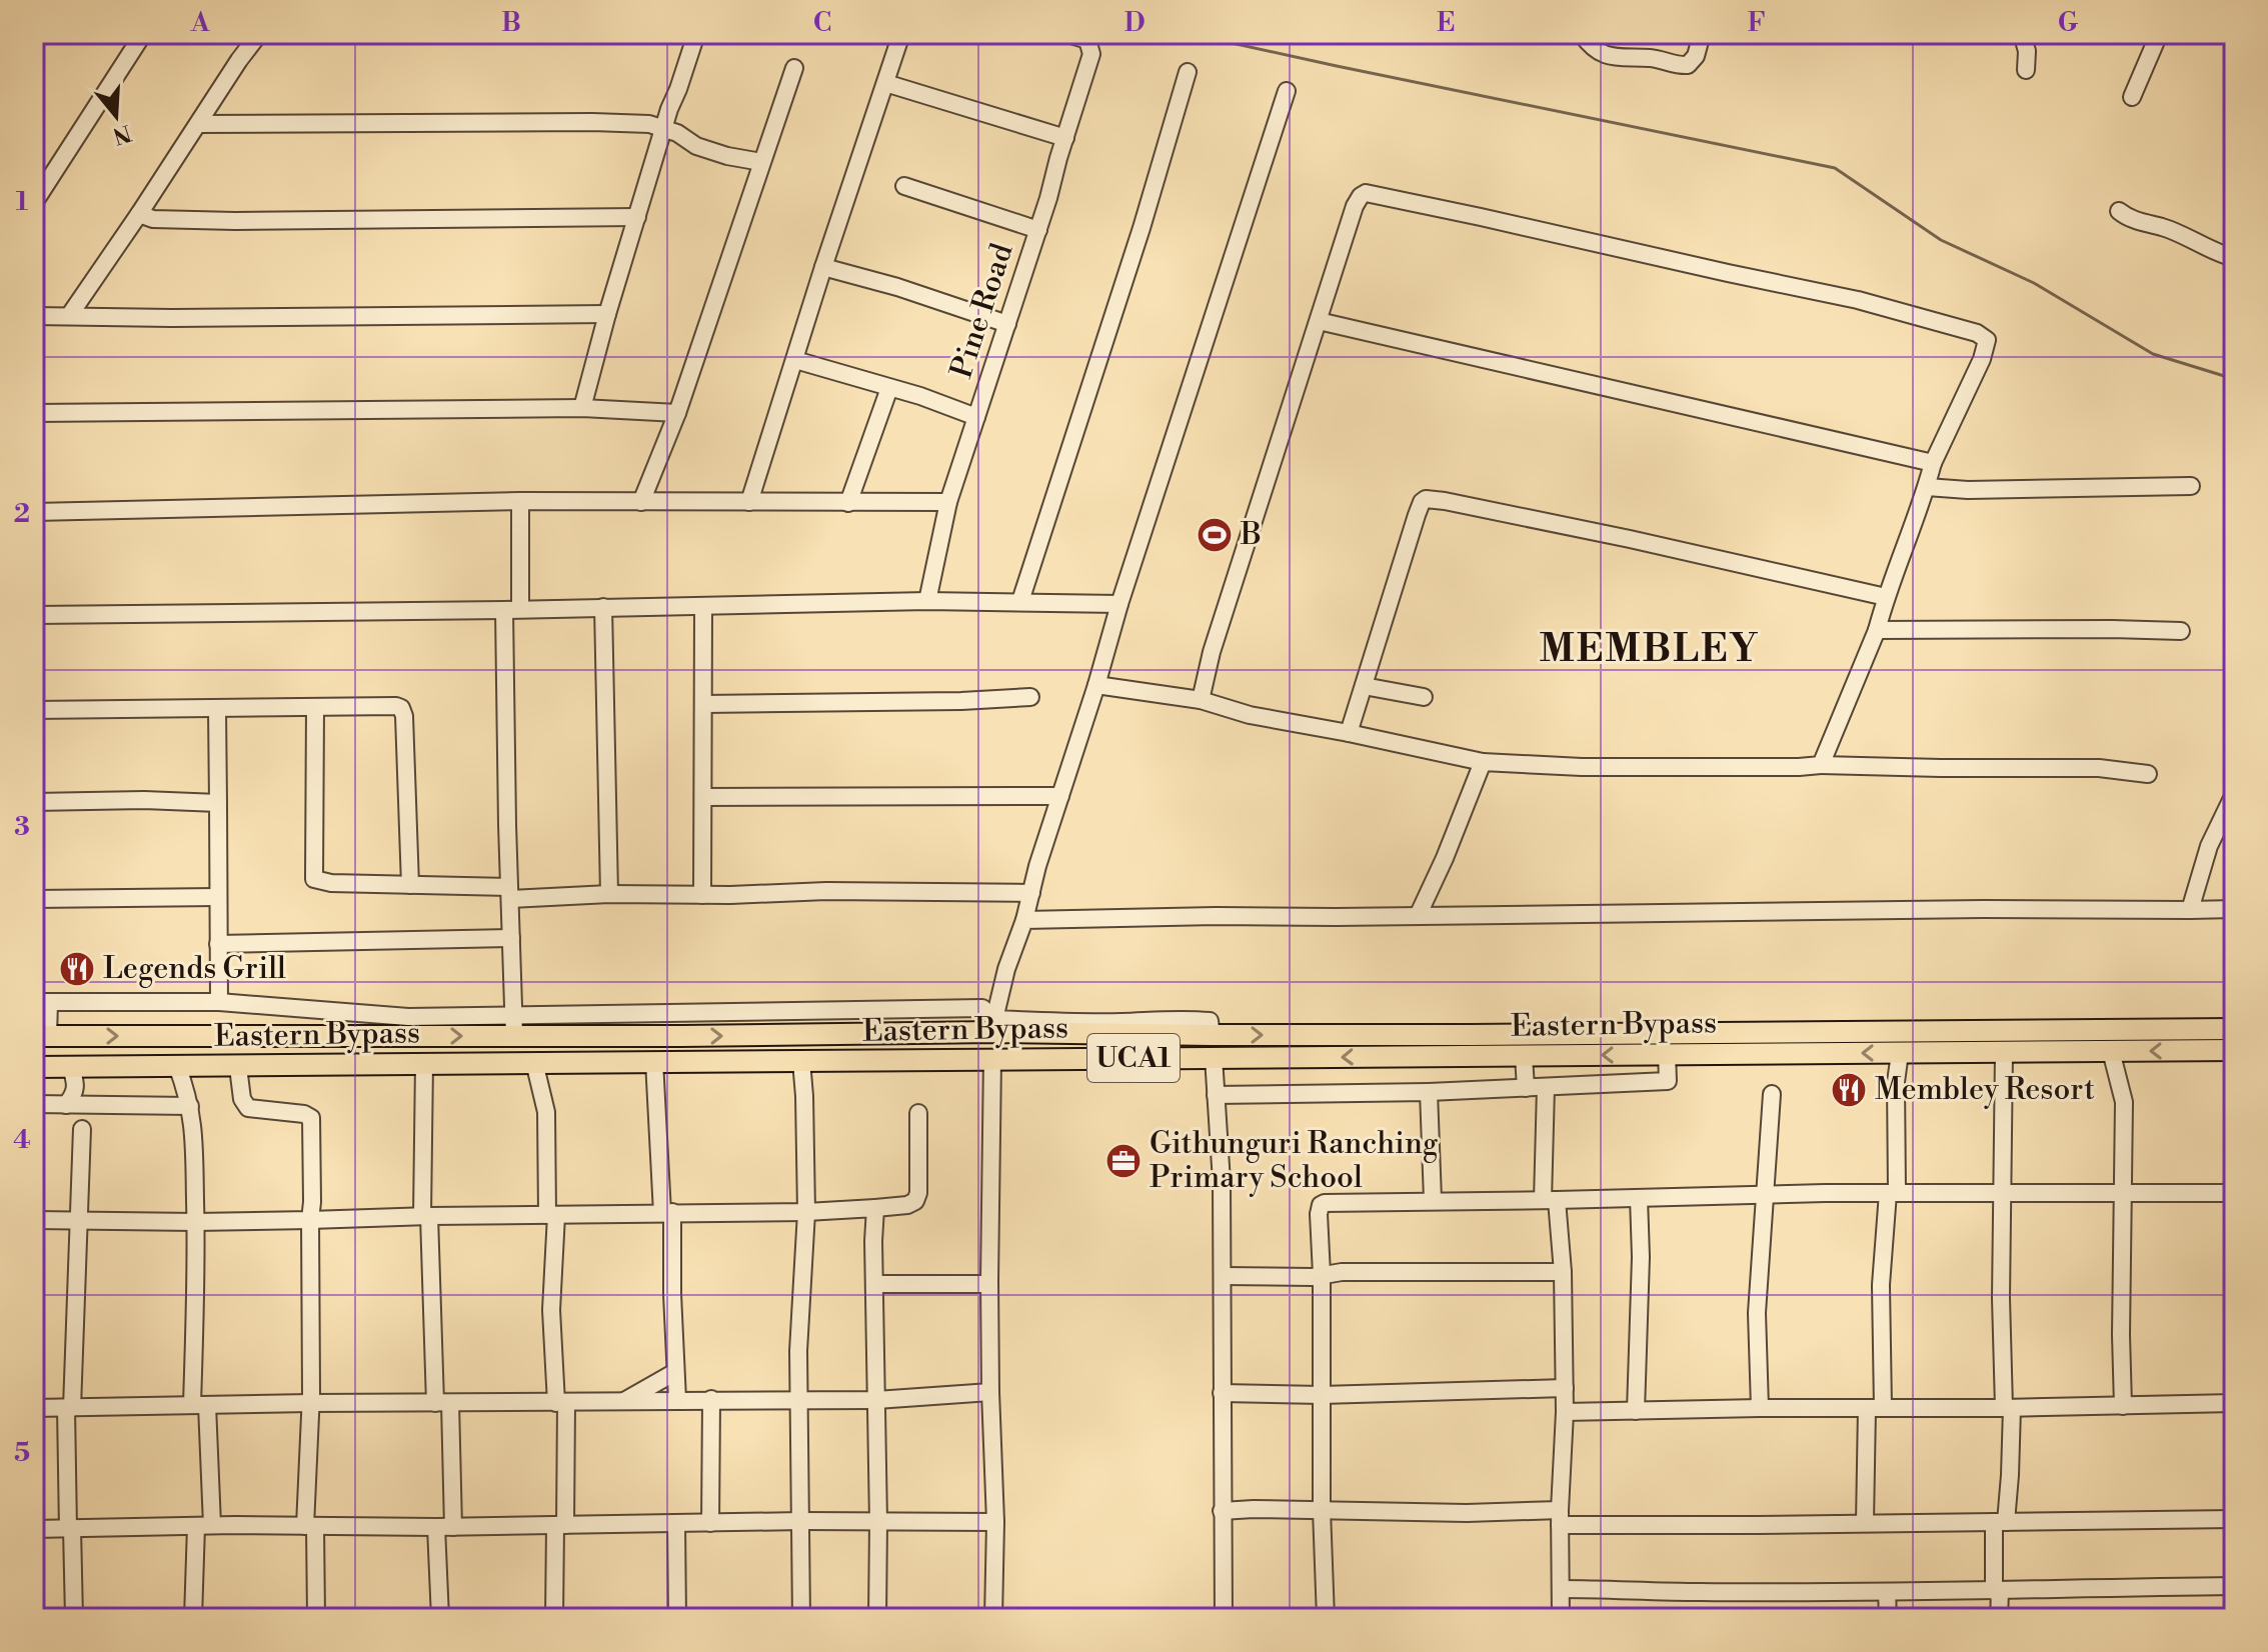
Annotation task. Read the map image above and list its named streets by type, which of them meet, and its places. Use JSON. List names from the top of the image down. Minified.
{"streets":{"main road":["Eastern Bypass","UCA1"],"street":["Pine Road"]},"districts":["MEMBLEY"],"places":{"sports":["B"],"restaurant":["Legends Grill","Membley Resort"],"office":["Githunguri Ranching Primary School"]},"north":"bottom","grid":{"columns":["A","B","C","D","E","F","G"],"rows":["1","2","3","4","5"]}}
